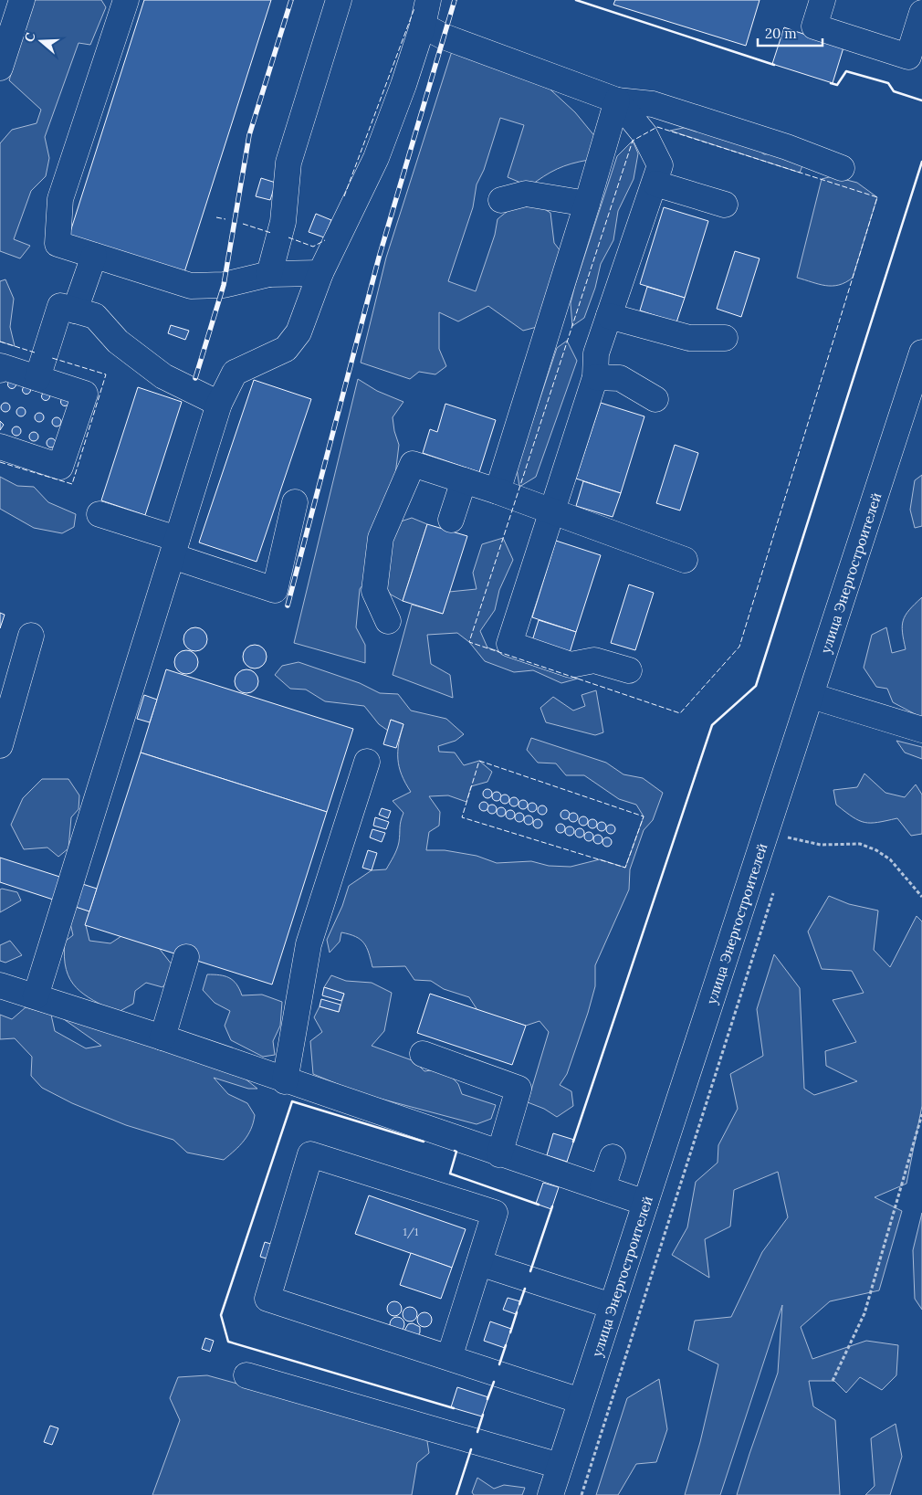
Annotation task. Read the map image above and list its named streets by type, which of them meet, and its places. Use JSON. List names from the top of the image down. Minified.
{"streets":{"main road":["улица Энергостроителей"]},"house_numbers":["1/1"],"scale_bar":"20 m","north":"left"}
